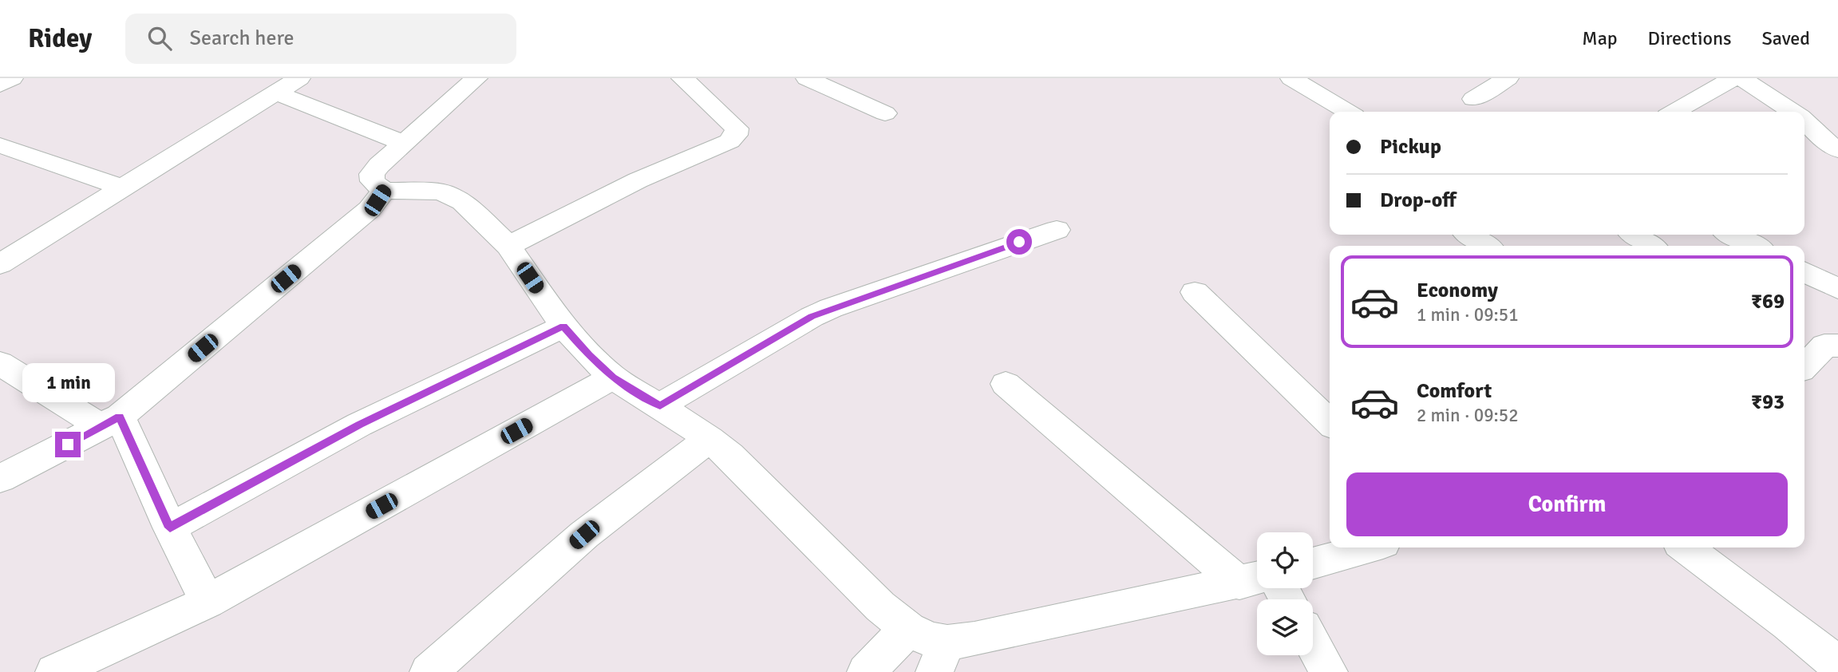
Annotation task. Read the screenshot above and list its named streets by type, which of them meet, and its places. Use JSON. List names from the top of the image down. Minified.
{"page":{"header":"Ridey","search":"Search here","nav":["Map","Directions","Saved"],"banner":["Pickup","Drop-off"],"list":[{"name":"Economy","note":"1 min · 09:51","value":"₹69"},{"name":"Comfort","note":"2 min · 09:52","value":"₹93"}],"bubble":"1 min","buttons":"Confirm"}}
